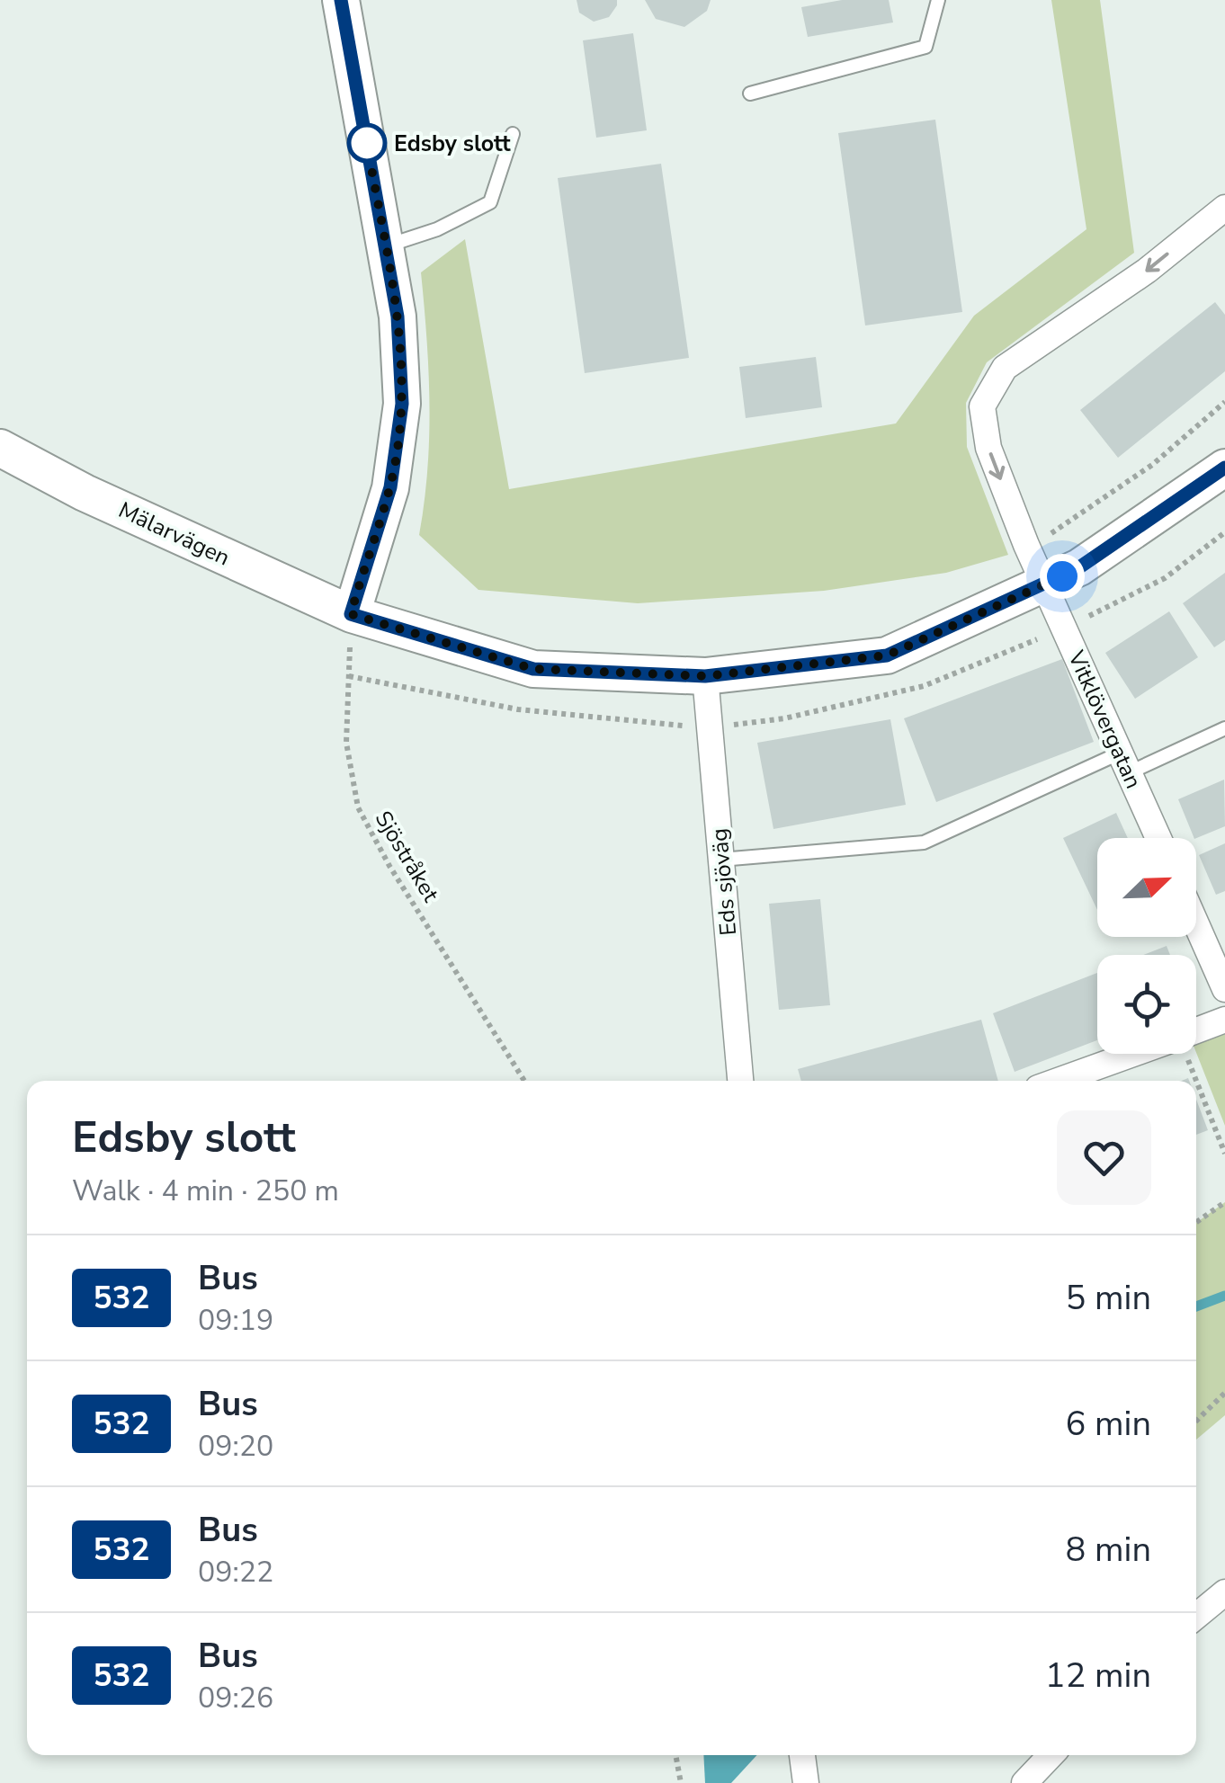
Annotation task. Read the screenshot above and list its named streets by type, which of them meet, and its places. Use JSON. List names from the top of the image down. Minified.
{"streets":{"main road":["Mälarvägen"],"street":["Vitklövergatan","Eds sjöväg"],"path":["Sjöstråket"]},"crossings":[["Mälarvägen","Vitklövergatan"],["Mälarvägen","Sjöstråket"],["Mälarvägen","Eds sjöväg"]],"one_way":["Vitklövergatan"],"places":["Edsby slott"],"lines":["bus line 532"],"north":"top right","page":{"heading":["Edsby slott","Walk · 4 min · 250 m"],"list":[{"mark":"532","name":"Bus","note":"09:19","value":"5 min"},{"mark":"532","name":"Bus","note":"09:20","value":"6 min"},{"mark":"532","name":"Bus","note":"09:22","value":"8 min"},{"mark":"532","name":"Bus","note":"09:26","value":"12 min"}]}}
